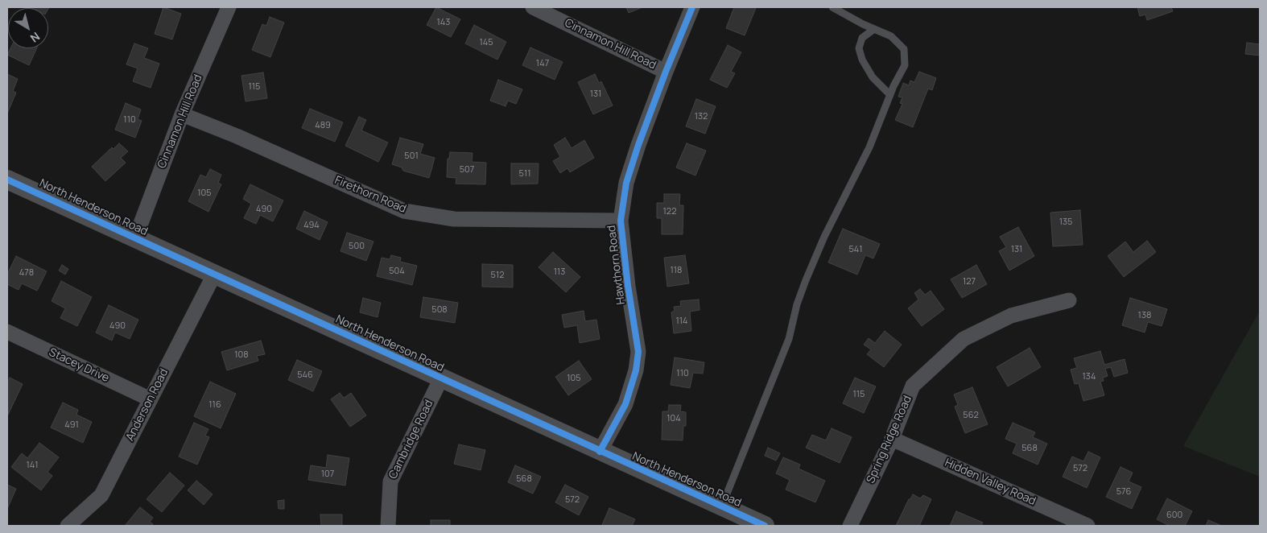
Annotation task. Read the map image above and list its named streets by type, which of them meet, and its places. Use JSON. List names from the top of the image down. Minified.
{"streets":{"street":["Cinnamon Hill Road","Firethorn Road","North Henderson Road","Hawthorn Road","Stacey Drive","Anderson Road","Cambridge Road","Spring Ridge Road","Hidden Valley Road"]},"crossings":[["Cinnamon Hill Road","Firethorn Road"],["Cinnamon Hill Road","North Henderson Road"],["Cinnamon Hill Road","Hawthorn Road"],["Firethorn Road","Hawthorn Road"],["North Henderson Road","Hawthorn Road"],["North Henderson Road","Anderson Road"],["North Henderson Road","Cambridge Road"],["Stacey Drive","Anderson Road"],["Spring Ridge Road","Hidden Valley Road"]],"house_numbers":["143","145","147","115","131","132","110","489","501","507","511","105","490","122","135","494","500","541","131","118","504","113","478","512","127","508","138","114","490","108","110","546","134","105","115","116","562","104","491","568","141","572","107","568","576","572","600"],"north":"bottom right"}
